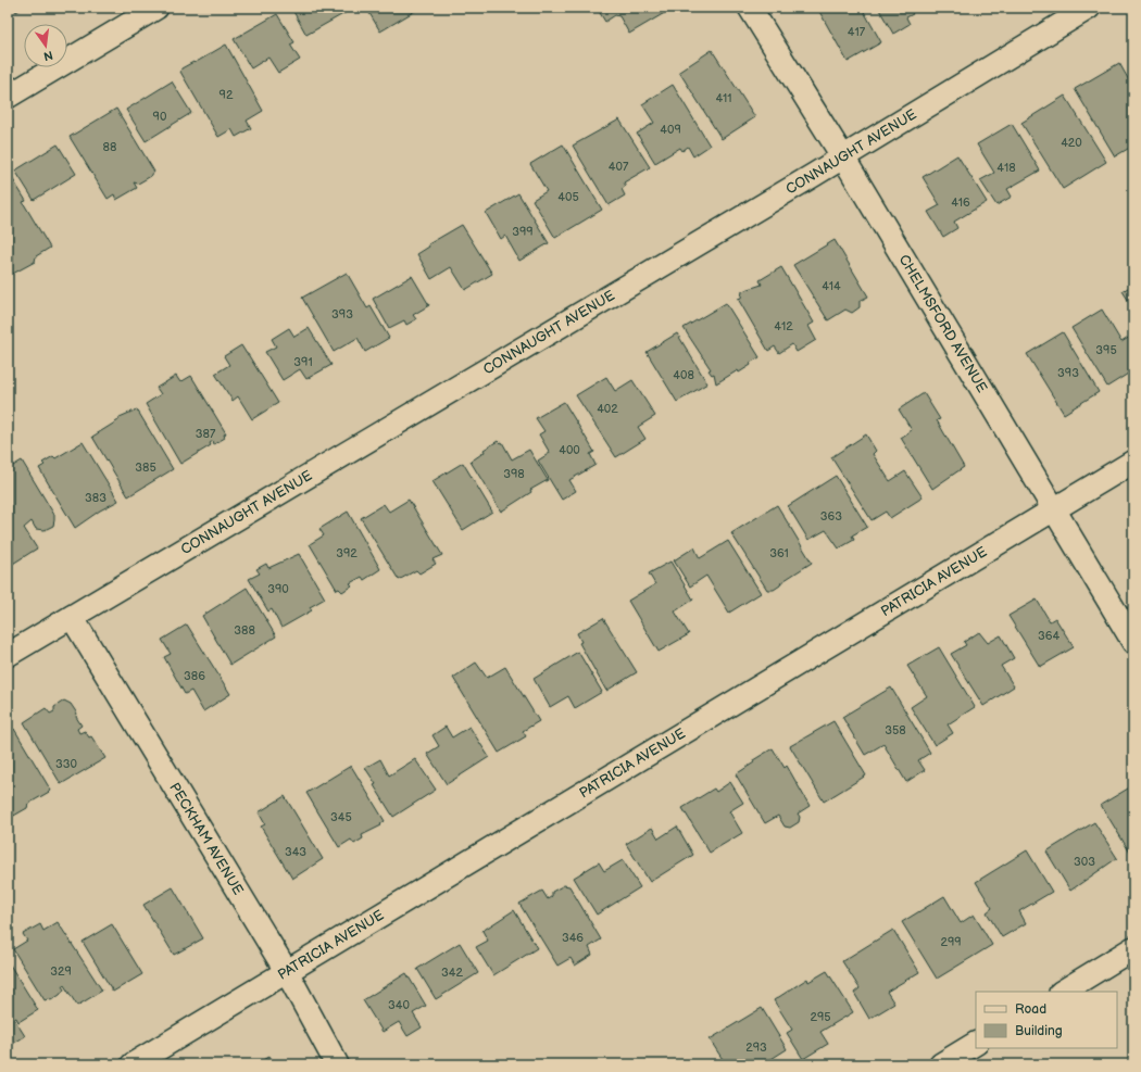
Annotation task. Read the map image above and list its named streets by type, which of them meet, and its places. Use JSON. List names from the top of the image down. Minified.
{"streets":{"street":["CONNAUGHT AVENUE","CHELMSFORD AVENUE","PATRICIA AVENUE","PECKHAM AVENUE"]},"crossings":[["CONNAUGHT AVENUE","CHELMSFORD AVENUE"],["CONNAUGHT AVENUE","PECKHAM AVENUE"],["CHELMSFORD AVENUE","PATRICIA AVENUE"],["PATRICIA AVENUE","PECKHAM AVENUE"]],"house_numbers":["417","92","411","90","409","420","88","407","418","405","416","399","414","393","412","395","391","393","408","402","387","400","385","398","383","363","392","361","390","388","364","386","358","330","345","343","303","346","299","329","342","340","295","293"],"legend":["Road","Building"],"north":"bottom"}
